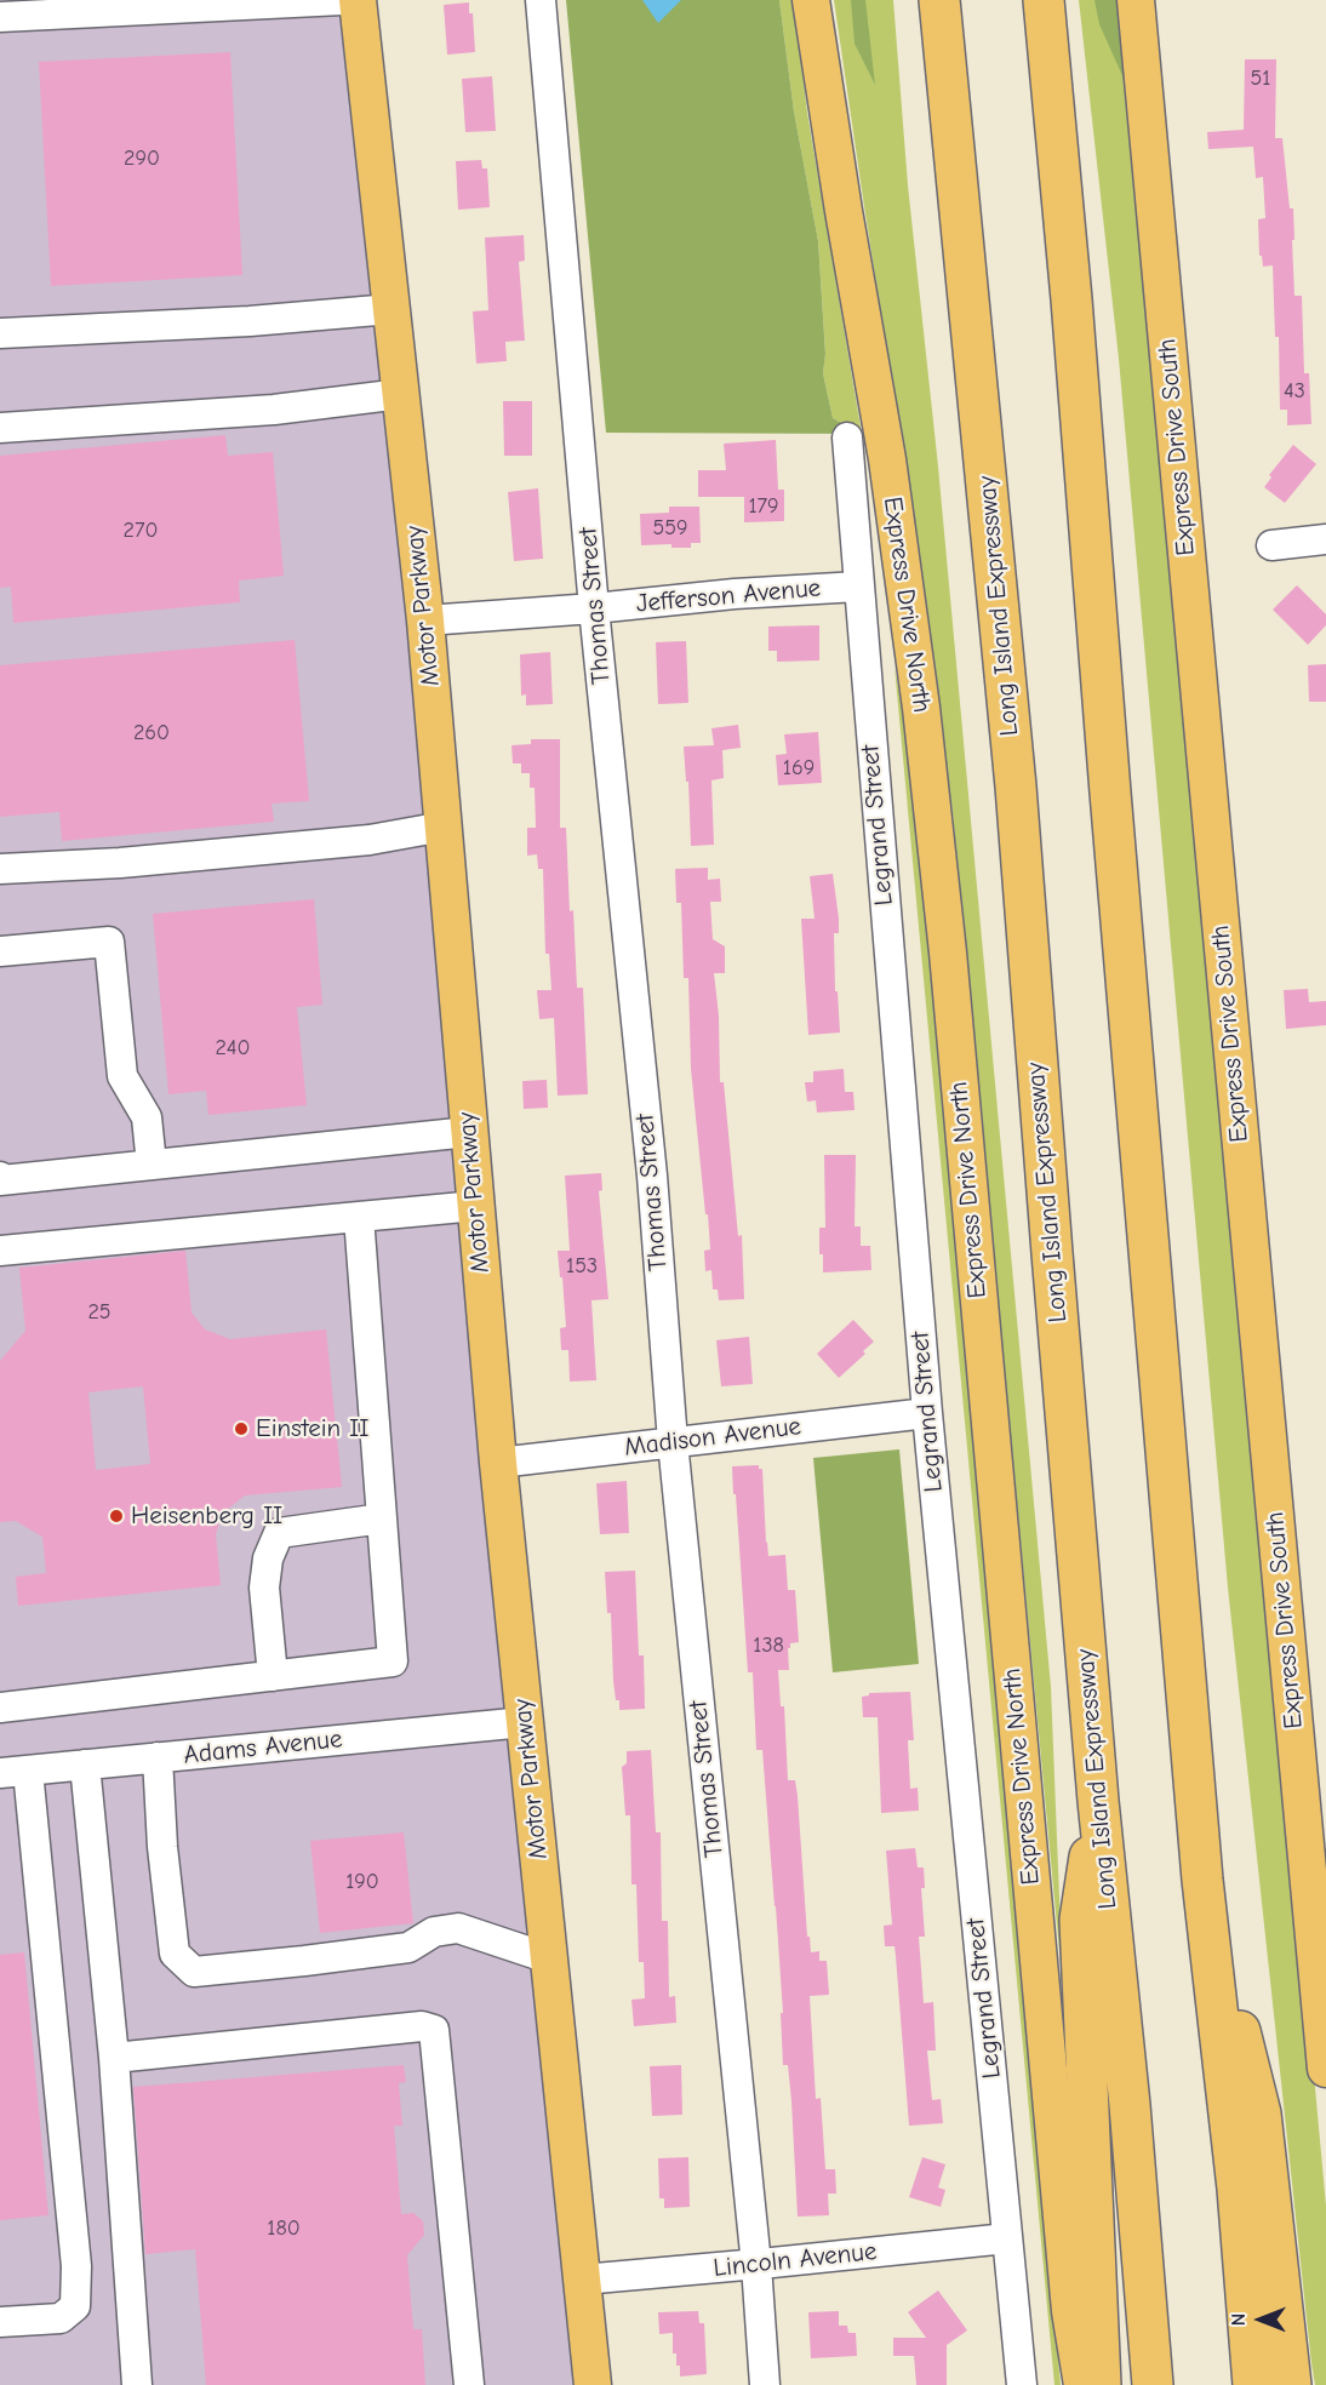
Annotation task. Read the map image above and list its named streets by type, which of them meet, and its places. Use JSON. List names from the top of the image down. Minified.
{"streets":{"highway":["Long Island Expressway"],"main road":["Express Drive South","Express Drive North","Motor Parkway"],"street":["Jefferson Avenue","Thomas Street","Legrand Street","Madison Avenue","Adams Avenue","Lincoln Avenue"]},"crossings":[["Jefferson Avenue","Motor Parkway"],["Jefferson Avenue","Thomas Street"],["Jefferson Avenue","Legrand Street"],["Motor Parkway","Madison Avenue"],["Motor Parkway","Adams Avenue"],["Motor Parkway","Lincoln Avenue"],["Thomas Street","Madison Avenue"],["Thomas Street","Lincoln Avenue"],["Legrand Street","Madison Avenue"],["Legrand Street","Lincoln Avenue"]],"places":["Einstein II","Heisenberg II"],"house_numbers":["51","290","43","179","559","270","260","169","240","153","25","138","190","180"],"north":"left"}
